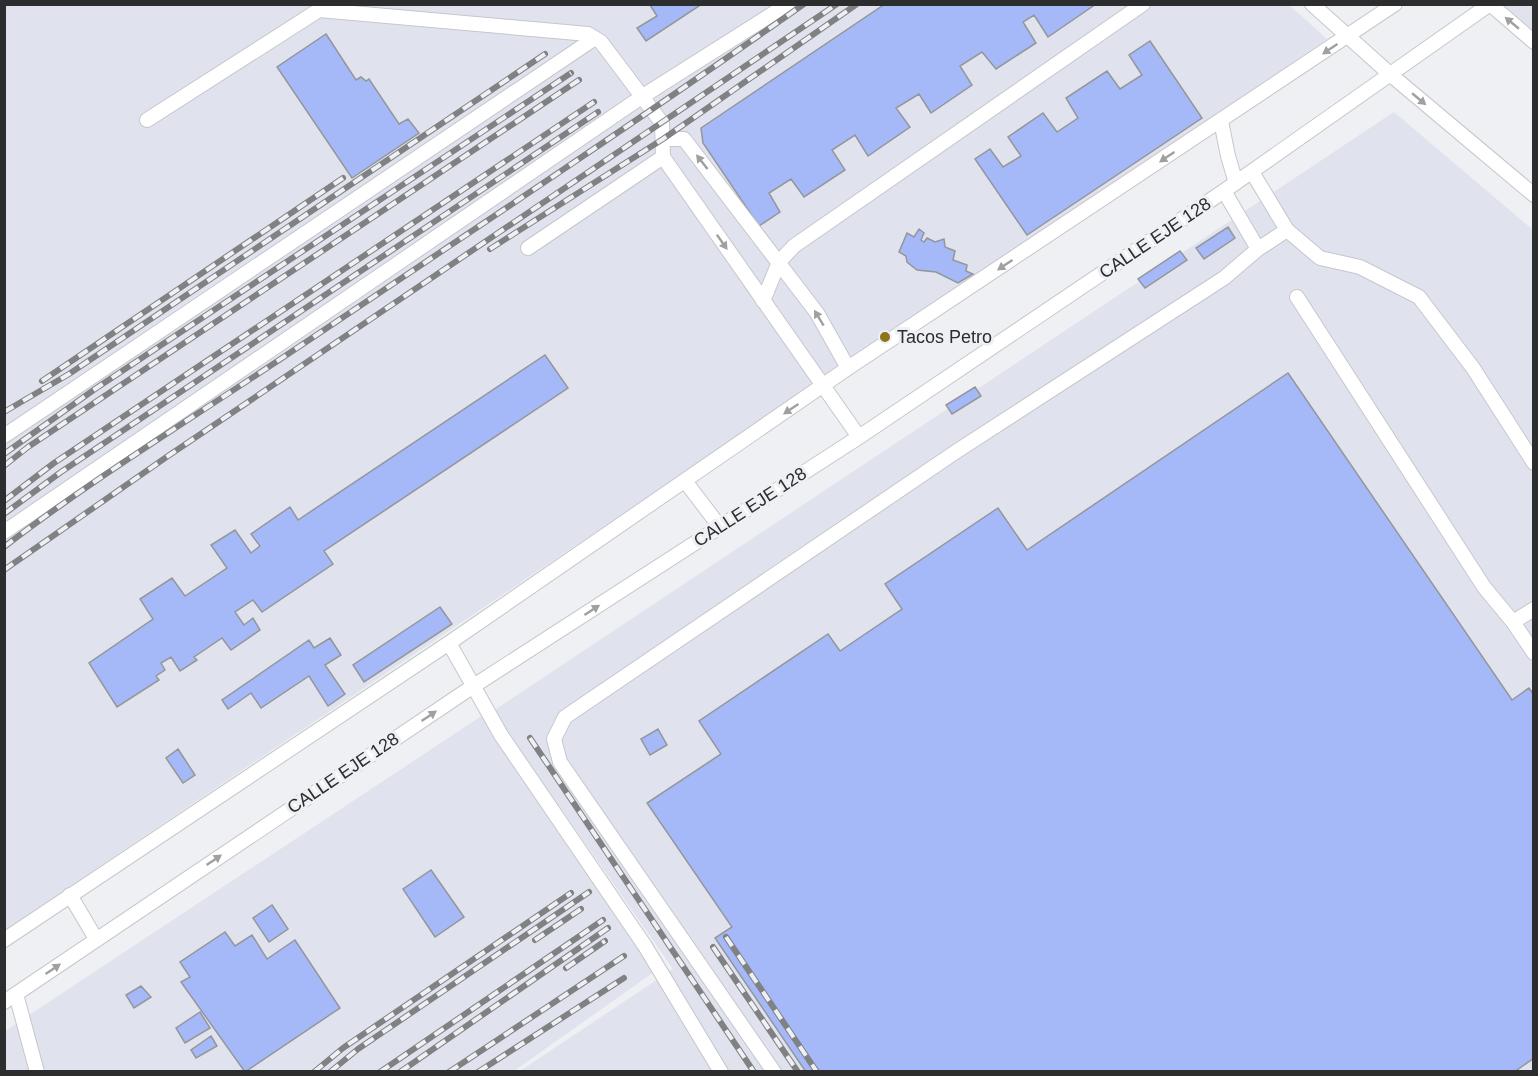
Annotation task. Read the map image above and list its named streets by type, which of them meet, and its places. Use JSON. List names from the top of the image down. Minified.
{"streets":{"street":["CALLE EJE 128"]},"places":["Tacos Petro"]}
